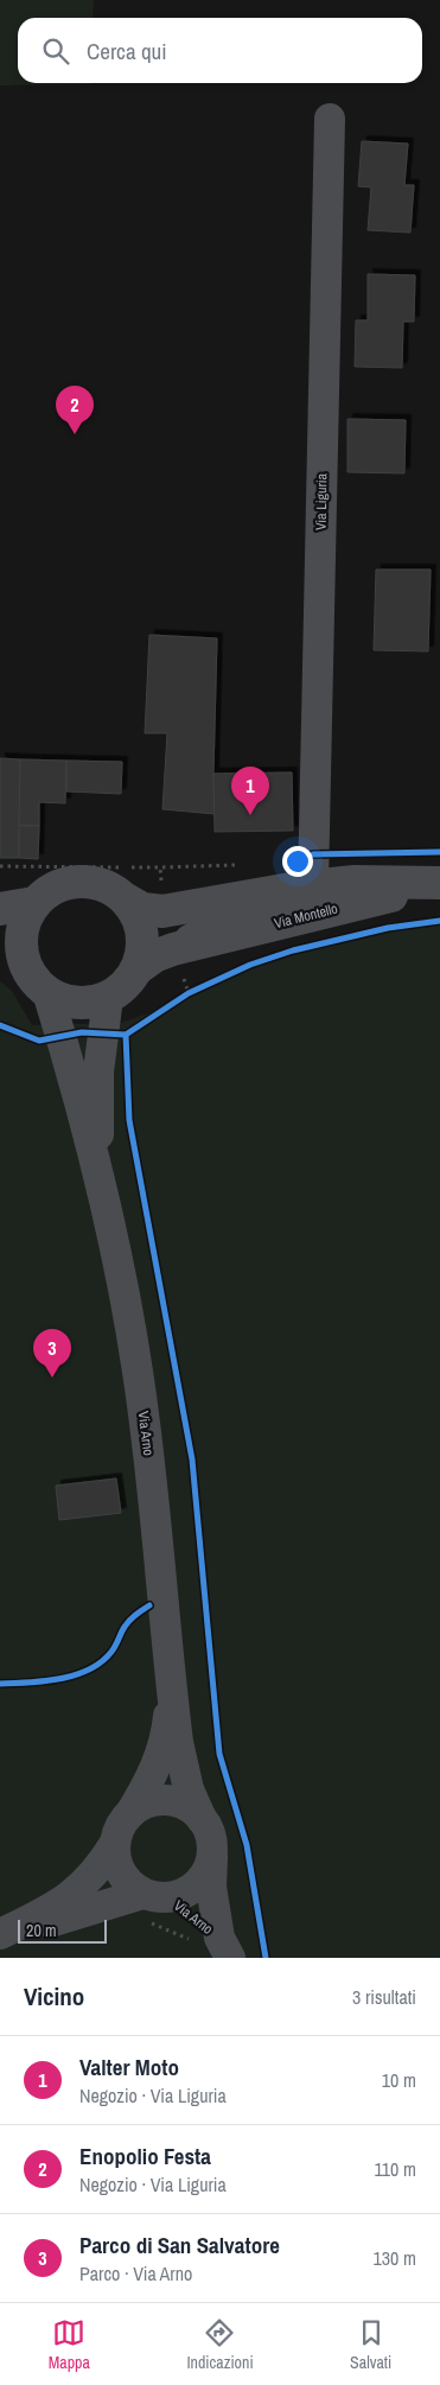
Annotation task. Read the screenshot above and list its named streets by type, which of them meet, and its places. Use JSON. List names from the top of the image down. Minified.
{"streets":{"street":["Via Liguria","Via Montello","Via Arno"]},"crossings":[["Via Liguria","Via Montello"],["Via Montello","Via Arno"]],"scale_bar":"20 m","page":{"search":"Cerca qui","pins":["2","1","3"],"scale":"20 m","heading":["Vicino","3 risultati"],"list":[{"mark":"1","name":"Valter Moto","note":"Negozio · Via Liguria","value":"10 m"},{"mark":"2","name":"Enopolio Festa","note":"Negozio · Via Liguria","value":"110 m"},{"mark":"3","name":"Parco di San Salvatore","note":"Parco · Via Arno","value":"130 m"}],"nav":["Mappa","Indicazioni","Salvati"]}}
